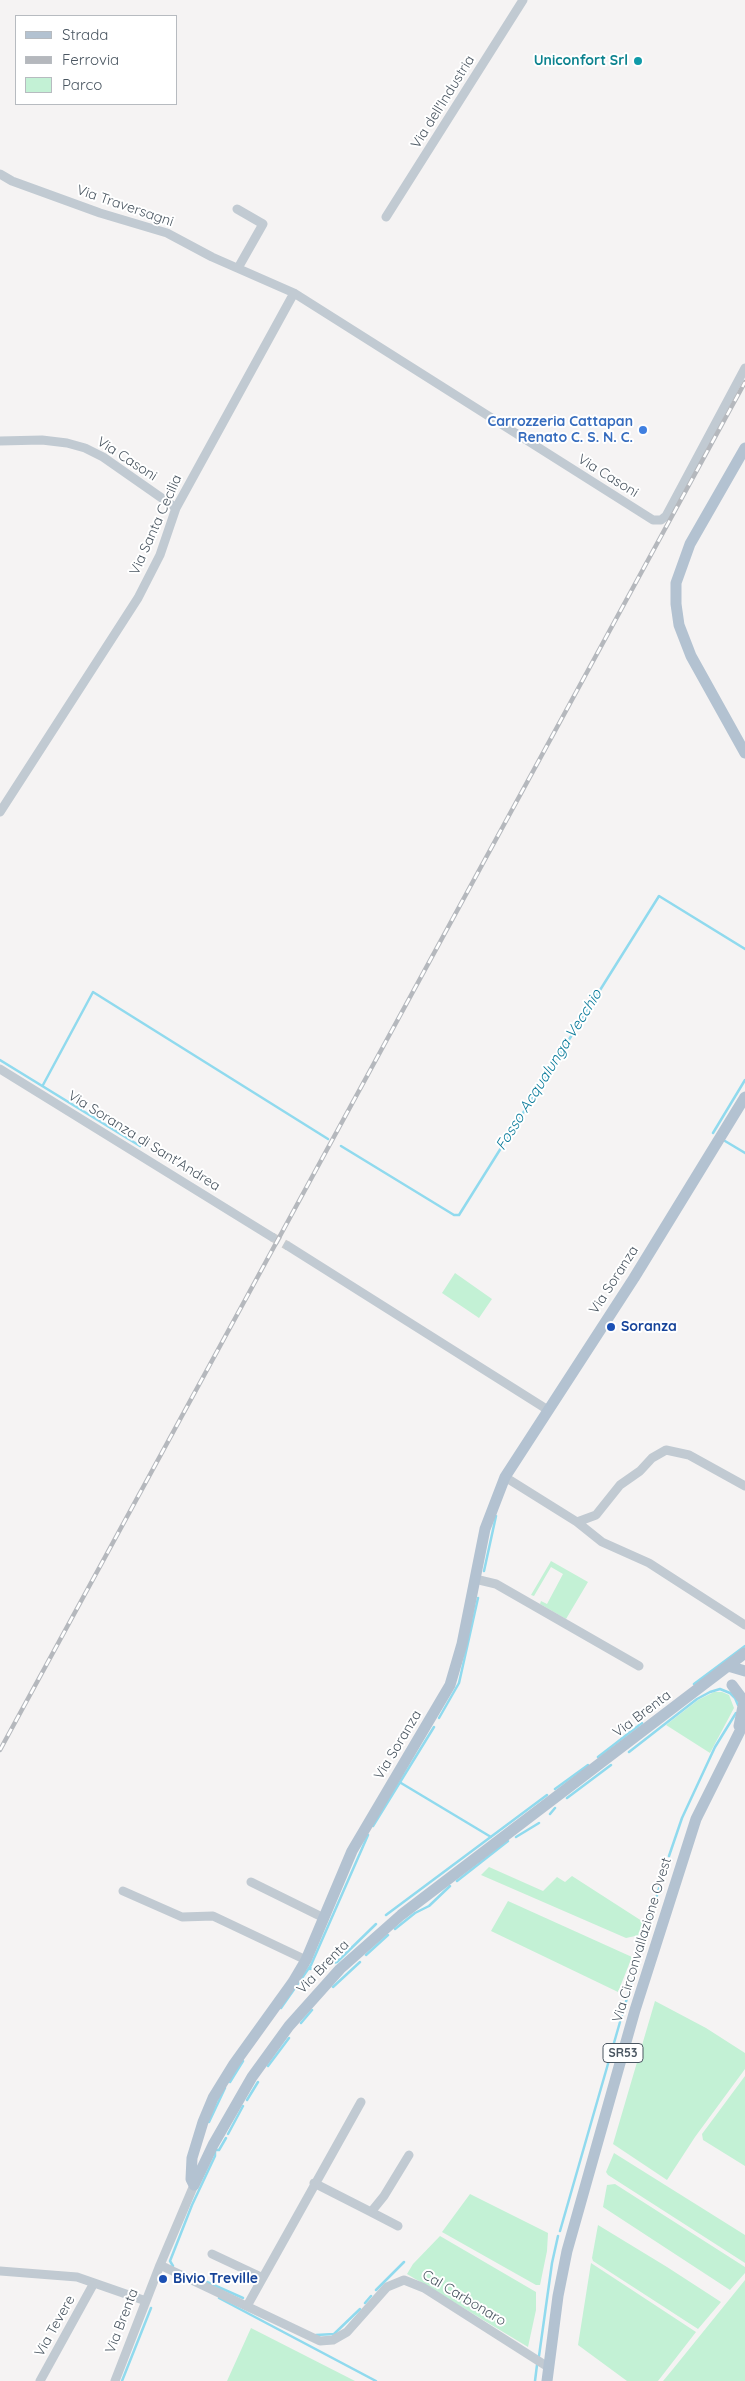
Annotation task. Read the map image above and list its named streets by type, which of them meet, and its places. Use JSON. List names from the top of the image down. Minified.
{"streets":{"main road":["Via Soranza","Via Brenta","Via Circonvallazione Ovest","SR53"],"street":["Via dell'Industria","Via Traversagni","Via Casoni","Via Santa Cecilia","Via Soranza di Sant'Andrea","Cal Carbonaro","Via Tevere"]},"crossings":[["Via Traversagni","Via Casoni"],["Via Traversagni","Via Santa Cecilia"],["Via Casoni","Via Santa Cecilia"],["Via Soranza","Via Brenta"],["Via Brenta","Cal Carbonaro"],["Via Brenta","Via Tevere"],["Via Circonvallazione Ovest","Cal Carbonaro"]],"water":["Fosso Acqualunga Vecchio"],"places":["Uniconfort Srl","Carrozzeria Cattapan Renato C. S. N. C.","Soranza","Bivio Treville"],"legend":["Strada","Ferrovia","Parco"]}
